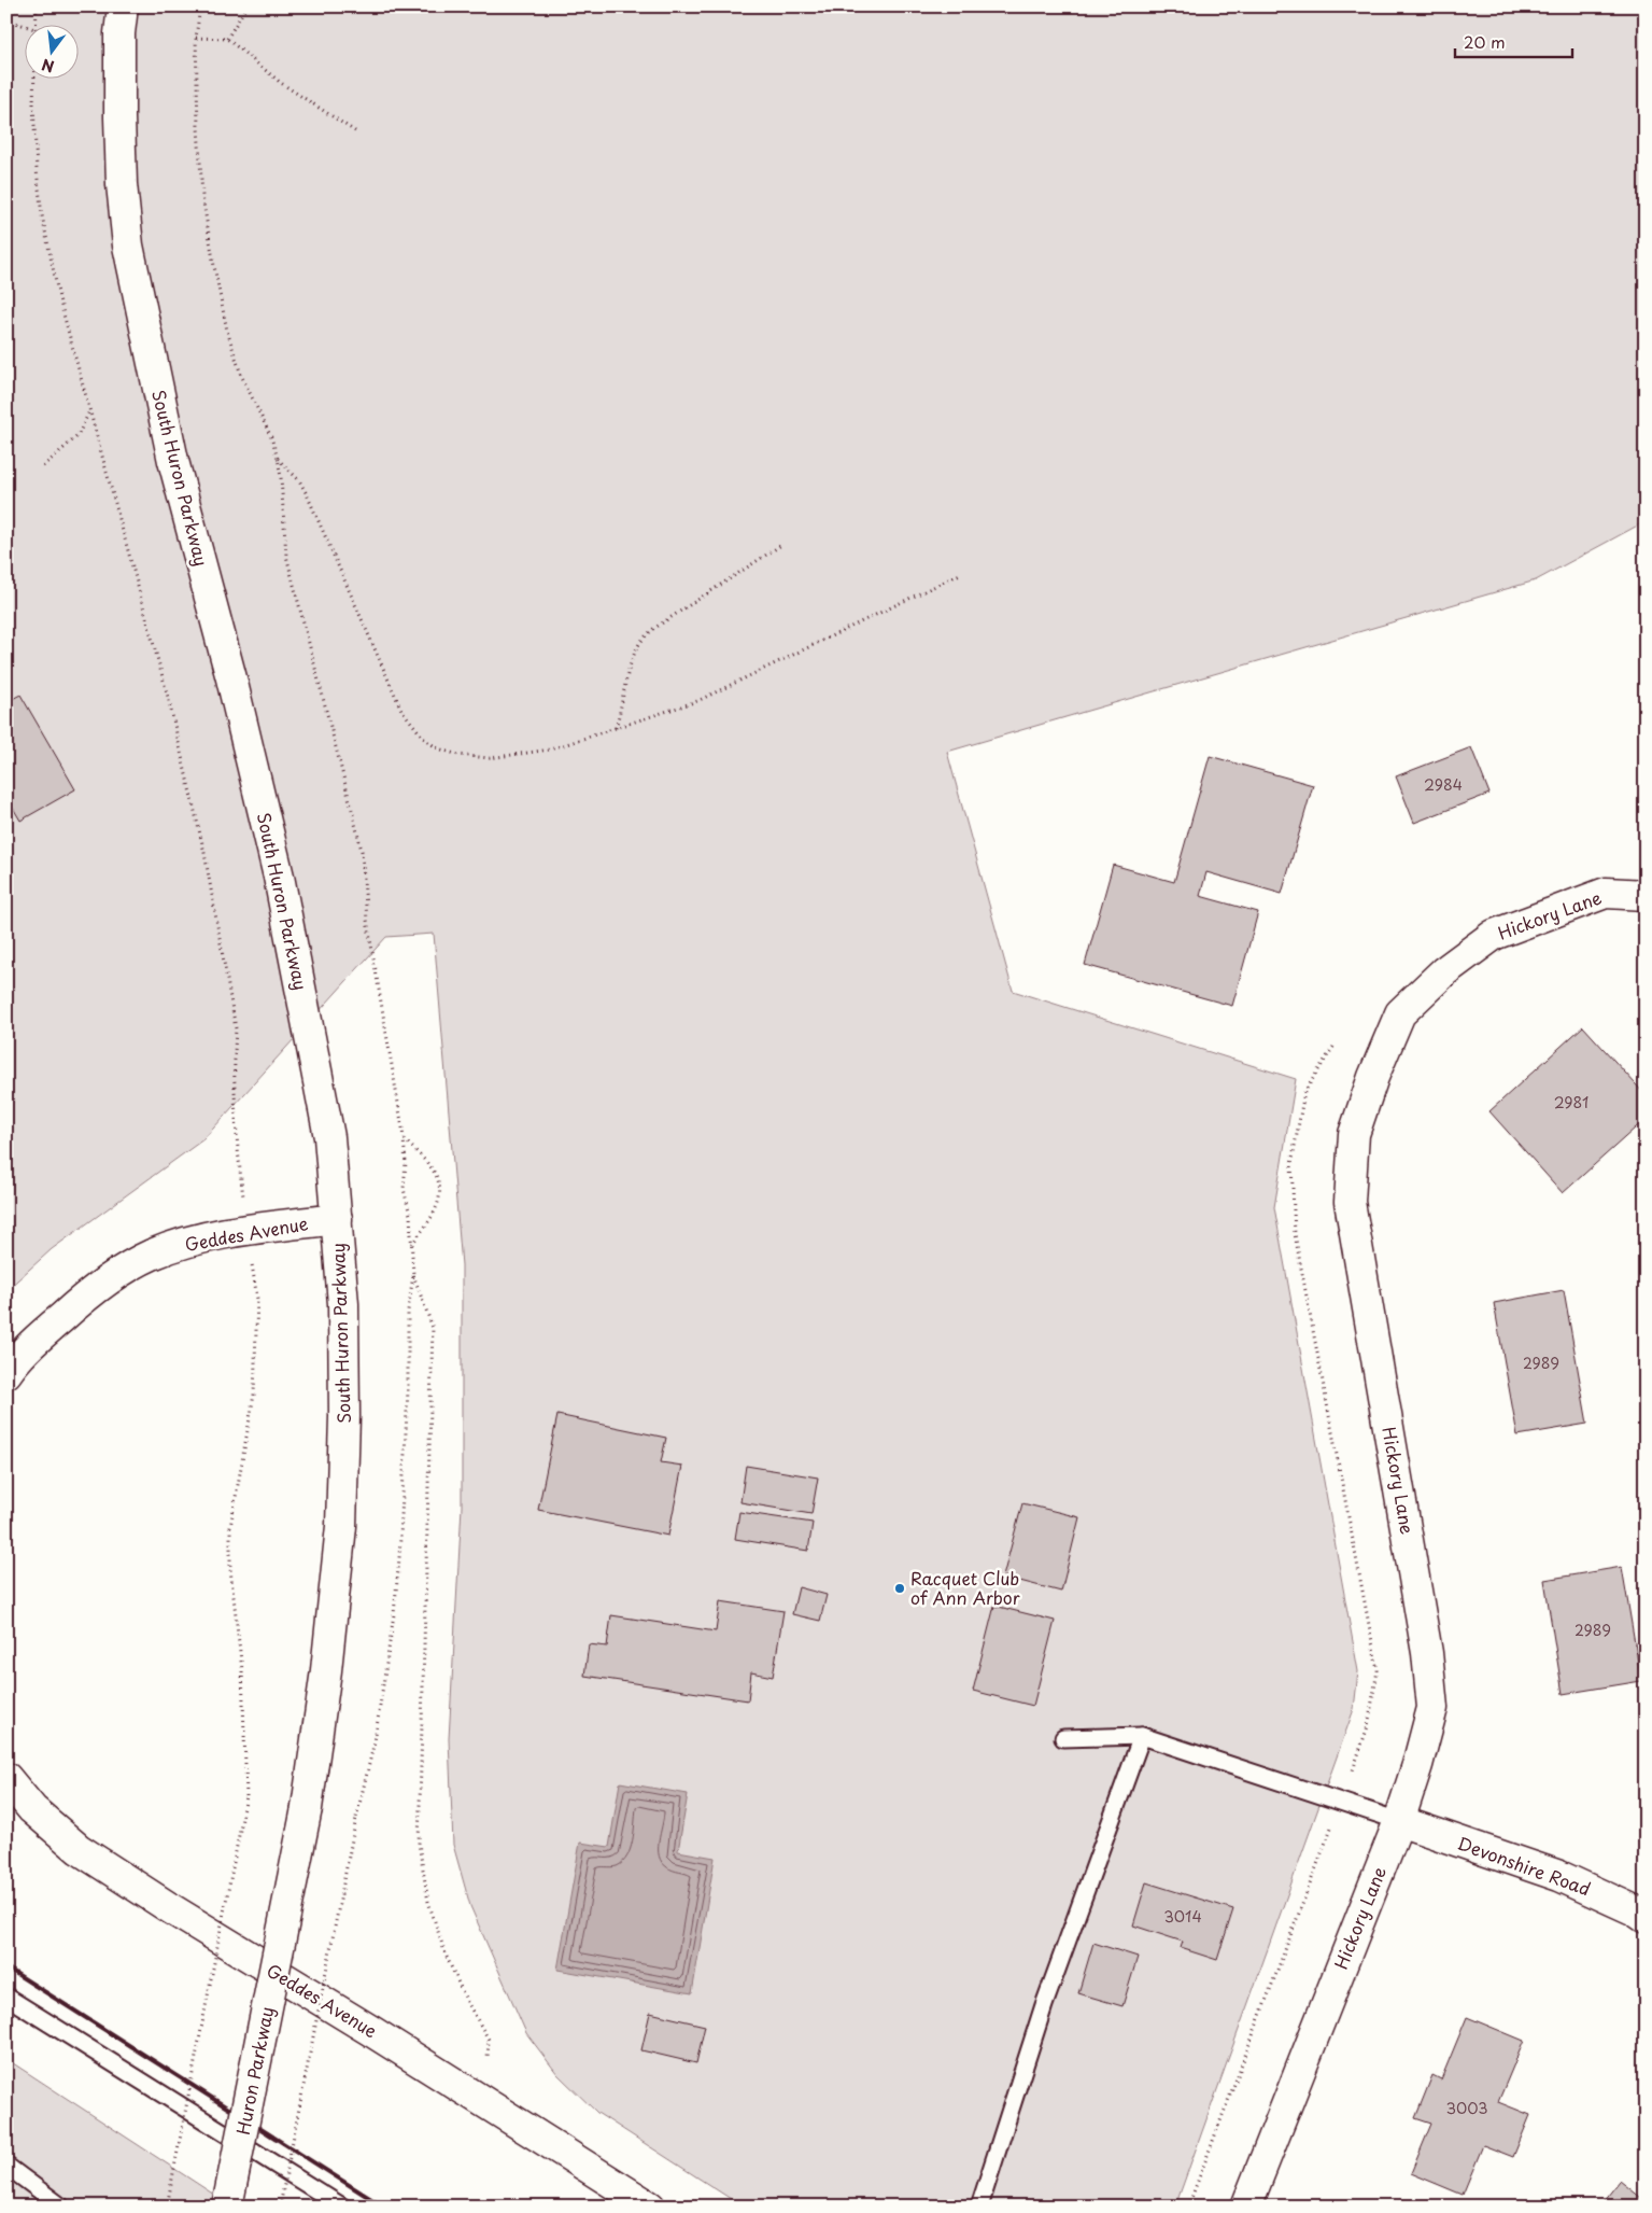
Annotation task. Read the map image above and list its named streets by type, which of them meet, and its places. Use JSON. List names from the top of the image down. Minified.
{"streets":{"main road":["South Huron Parkway","Hickory Lane","Geddes Avenue","Devonshire Road","Huron Parkway"]},"crossings":[["South Huron Parkway","Geddes Avenue"],["South Huron Parkway","Huron Parkway"],["Hickory Lane","Devonshire Road"]],"places":["Racquet Club of Ann Arbor"],"house_numbers":["2984","2981","2989","2989","3014","3003"],"scale_bar":"20 m","north":"bottom"}
